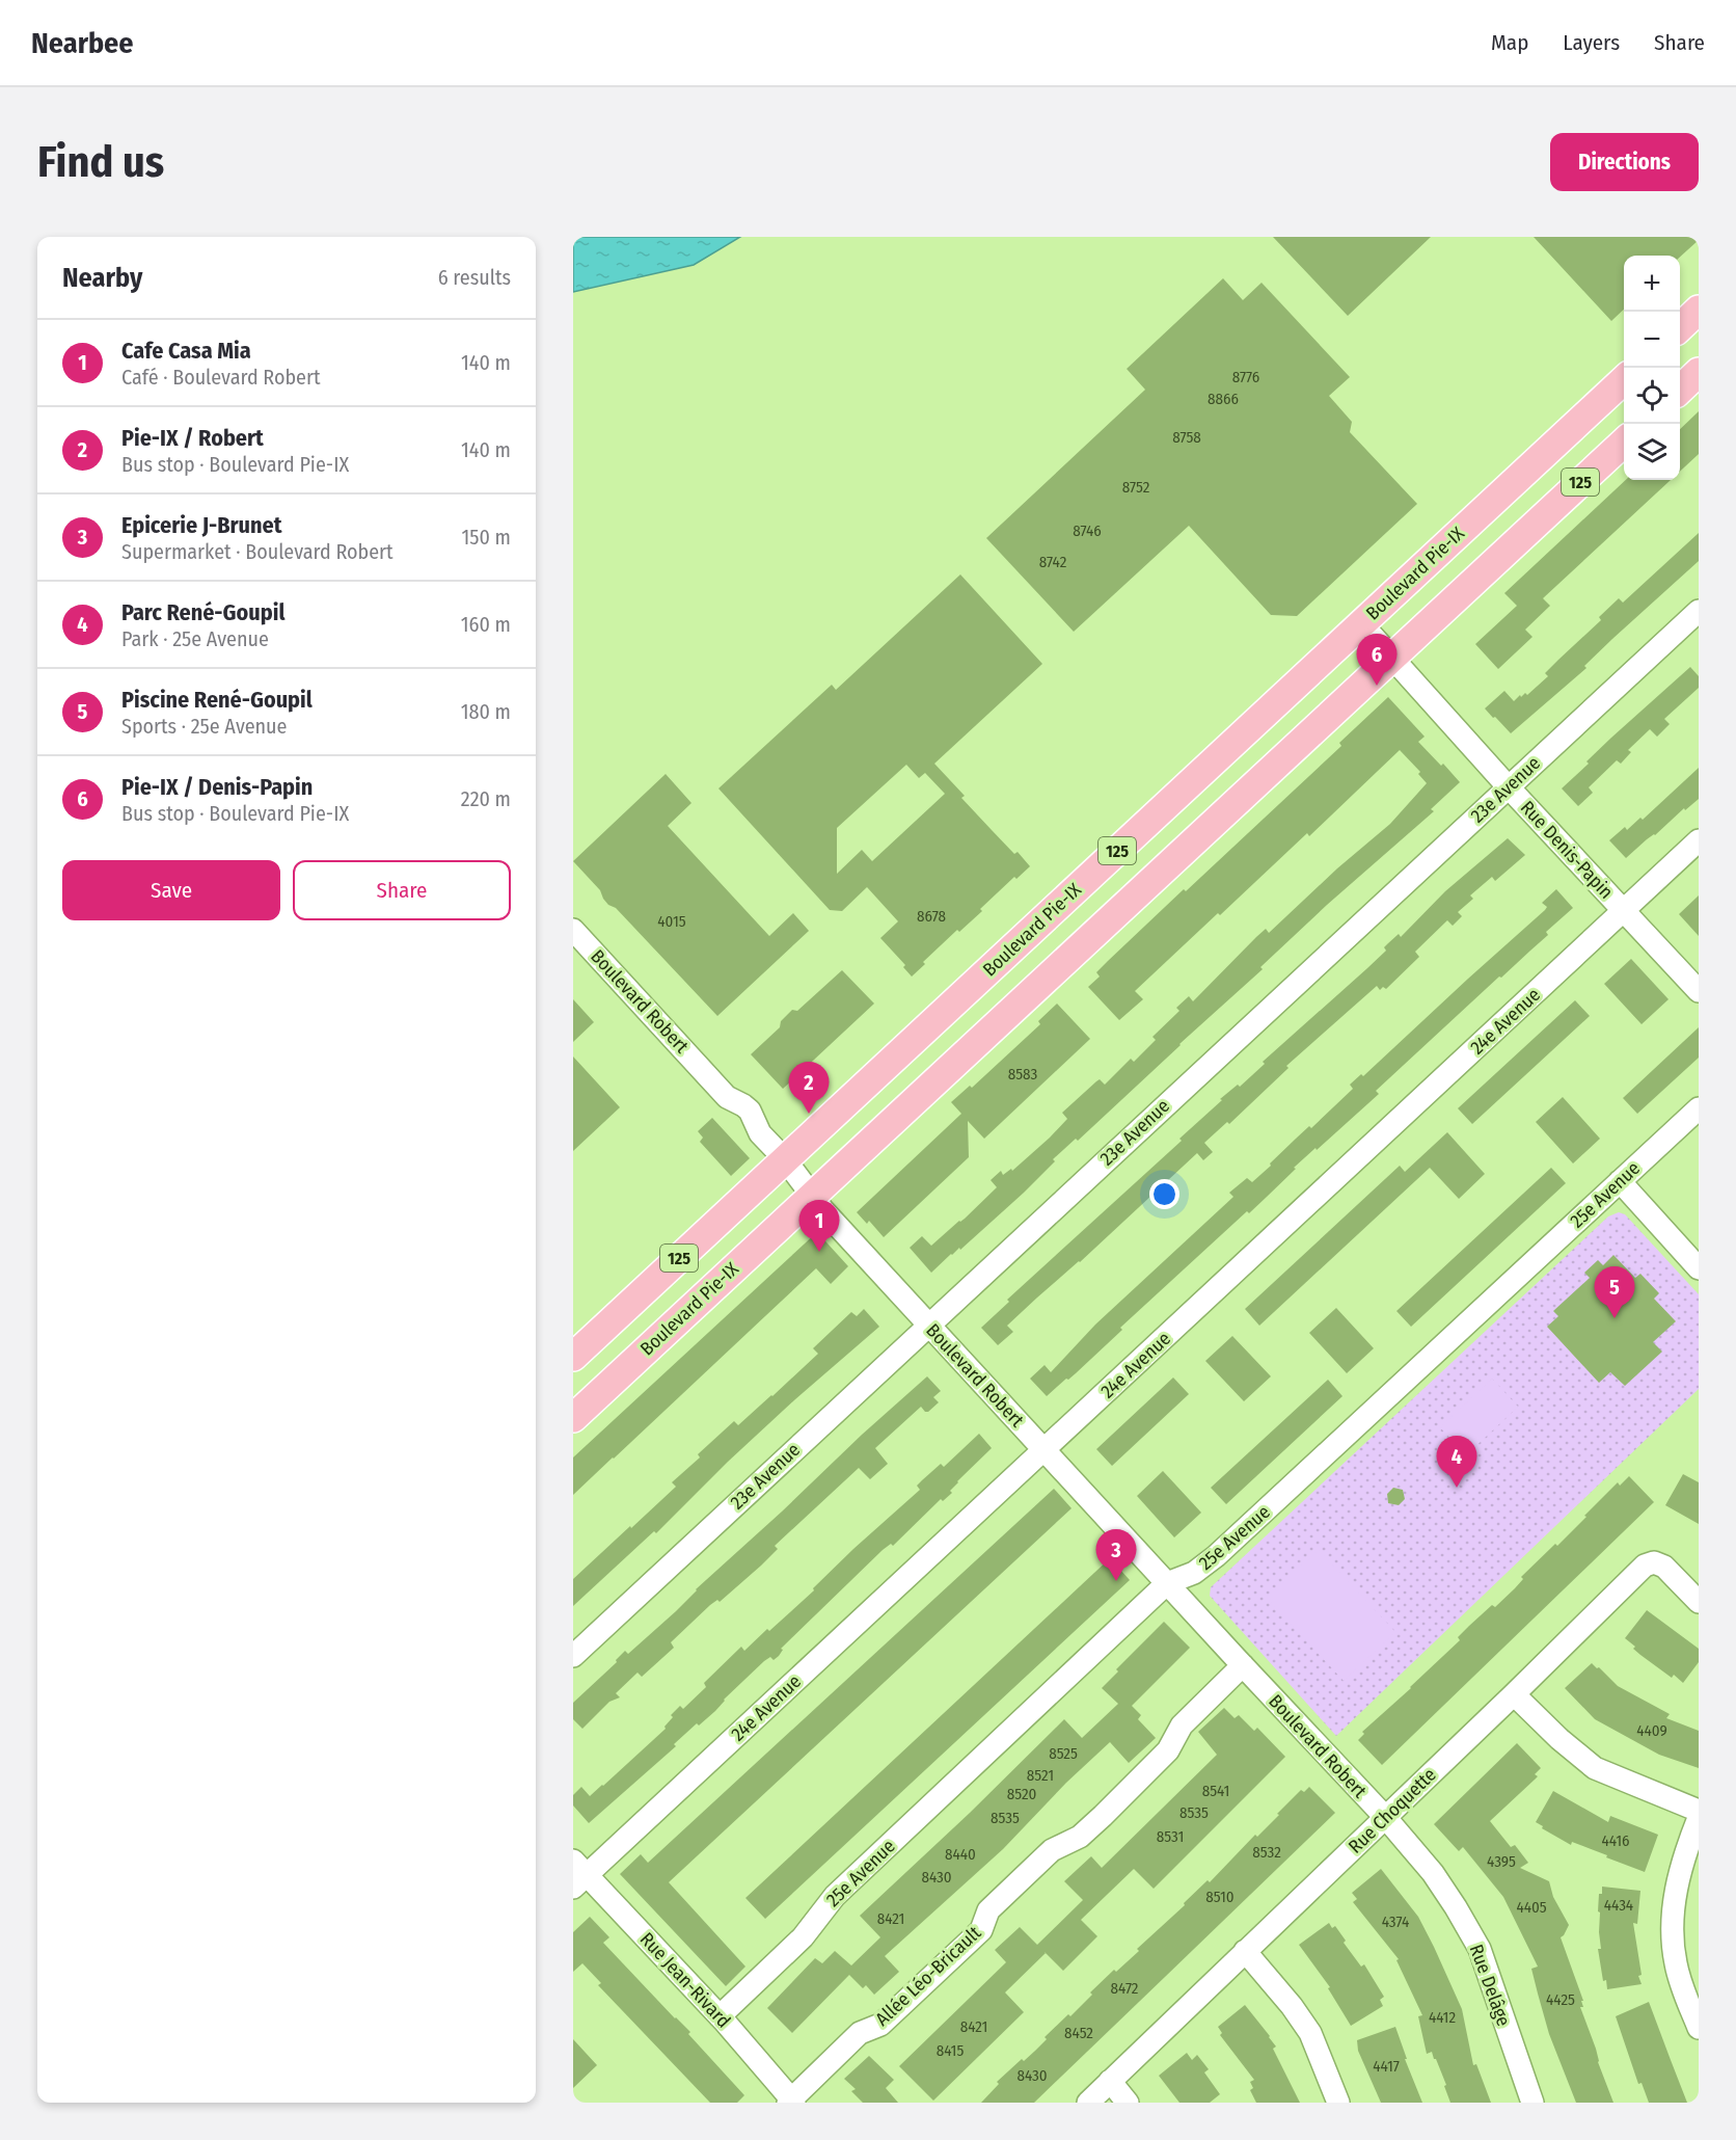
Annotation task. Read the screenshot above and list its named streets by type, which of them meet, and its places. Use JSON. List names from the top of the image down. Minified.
{"streets":{"main road":["125","Boulevard Pie-IX"],"street":["23e Avenue","Rue Denis-Papin","Boulevard Robert","24e Avenue","25e Avenue","Rue Choquette","Allée Léo-Bricault","Rue Jean-Rivard","Rue Delâge"]},"crossings":[["Boulevard Pie-IX","Rue Denis-Papin"],["Boulevard Pie-IX","Boulevard Robert"],["23e Avenue","Rue Denis-Papin"],["23e Avenue","Boulevard Robert"],["Rue Denis-Papin","24e Avenue"],["Boulevard Robert","24e Avenue"],["Boulevard Robert","25e Avenue"],["Boulevard Robert","Rue Choquette"],["Boulevard Robert","Allée Léo-Bricault"],["Boulevard Robert","Rue Delâge"],["24e Avenue","Rue Jean-Rivard"],["25e Avenue","Rue Jean-Rivard"],["Rue Choquette","Rue Delâge"],["Allée Léo-Bricault","Rue Jean-Rivard"]],"house_numbers":["8776","8866","8758","8752","8746","8742","8678","4015","8583","4409","8525","8521","8541","8520","8535","8535","8531","4416","8532","8440","4395","8430","8510","4434","4405","8421","4374","8472","4425","4412","8421","8452","8415","4417","8430"],"page":{"header":"Nearbee","nav":["Map","Layers","Share"],"buttons":["Directions",["Save","Share"]],"title":"Find us","heading":["Nearby","6 results"],"map_buttons":["+","−"],"list":[{"mark":"1","name":"Cafe Casa Mia","note":"Café · Boulevard Robert","value":"140 m"},{"mark":"2","name":"Pie-IX / Robert","note":"Bus stop · Boulevard Pie-IX","value":"140 m"},{"mark":"3","name":"Epicerie J-Brunet","note":"Supermarket · Boulevard Robert","value":"150 m"},{"mark":"4","name":"Parc René-Goupil","note":"Park · 25e Avenue","value":"160 m"},{"mark":"5","name":"Piscine René-Goupil","note":"Sports · 25e Avenue","value":"180 m"},{"mark":"6","name":"Pie-IX / Denis-Papin","note":"Bus stop · Boulevard Pie-IX","value":"220 m"}],"pins":["6","2","1","5","4","3"]}}
